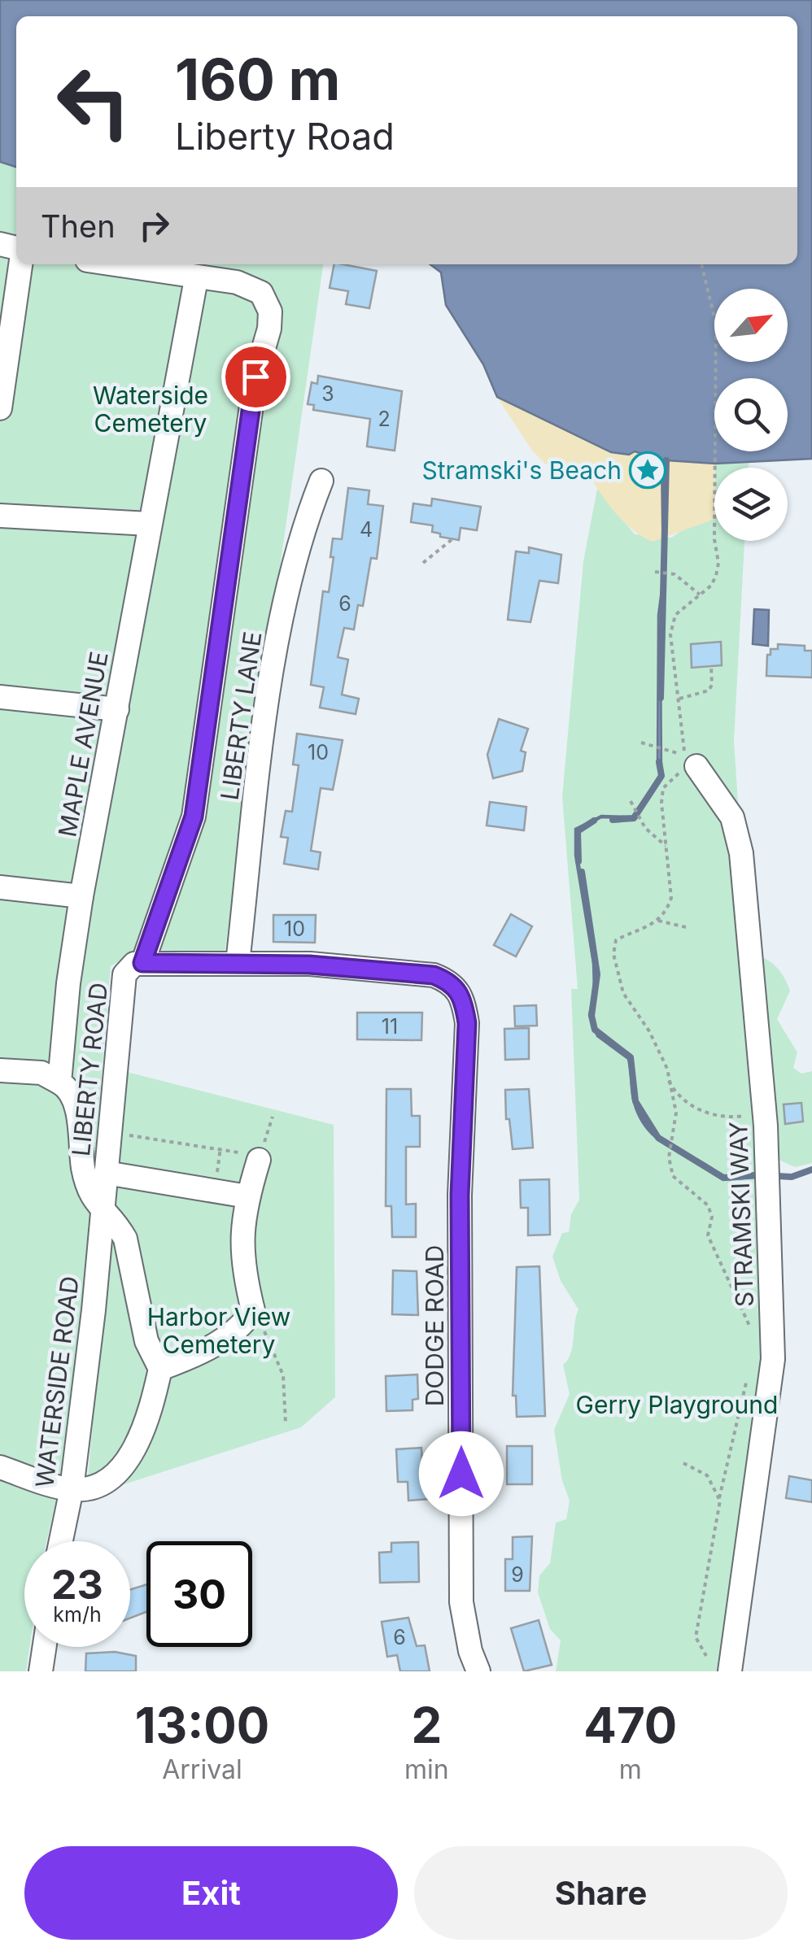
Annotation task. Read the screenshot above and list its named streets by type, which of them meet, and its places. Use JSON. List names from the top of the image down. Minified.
{"streets":{"street":["LIBERTY LANE","MAPLE AVENUE","LIBERTY ROAD","STRAMSKI WAY","DODGE ROAD","WATERSIDE ROAD"]},"crossings":[["LIBERTY LANE","LIBERTY ROAD"],["MAPLE AVENUE","LIBERTY ROAD"],["MAPLE AVENUE","WATERSIDE ROAD"],["LIBERTY ROAD","DODGE ROAD"],["LIBERTY ROAD","WATERSIDE ROAD"]],"parks":["Waterside Cemetery","Harbor View Cemetery","Gerry Playground"],"places":{"place":["Stramski's Beach"]},"house_numbers":["3","2","4","6","10","10","11","9","6"],"north":"top right","page":{"turn":["160 m","Liberty Road"],"then":"Then","speed":"23 km/h","limit":"30","eta":["13:00","Arrival","2","min","470","m"],"buttons":["Exit","Share"]}}
